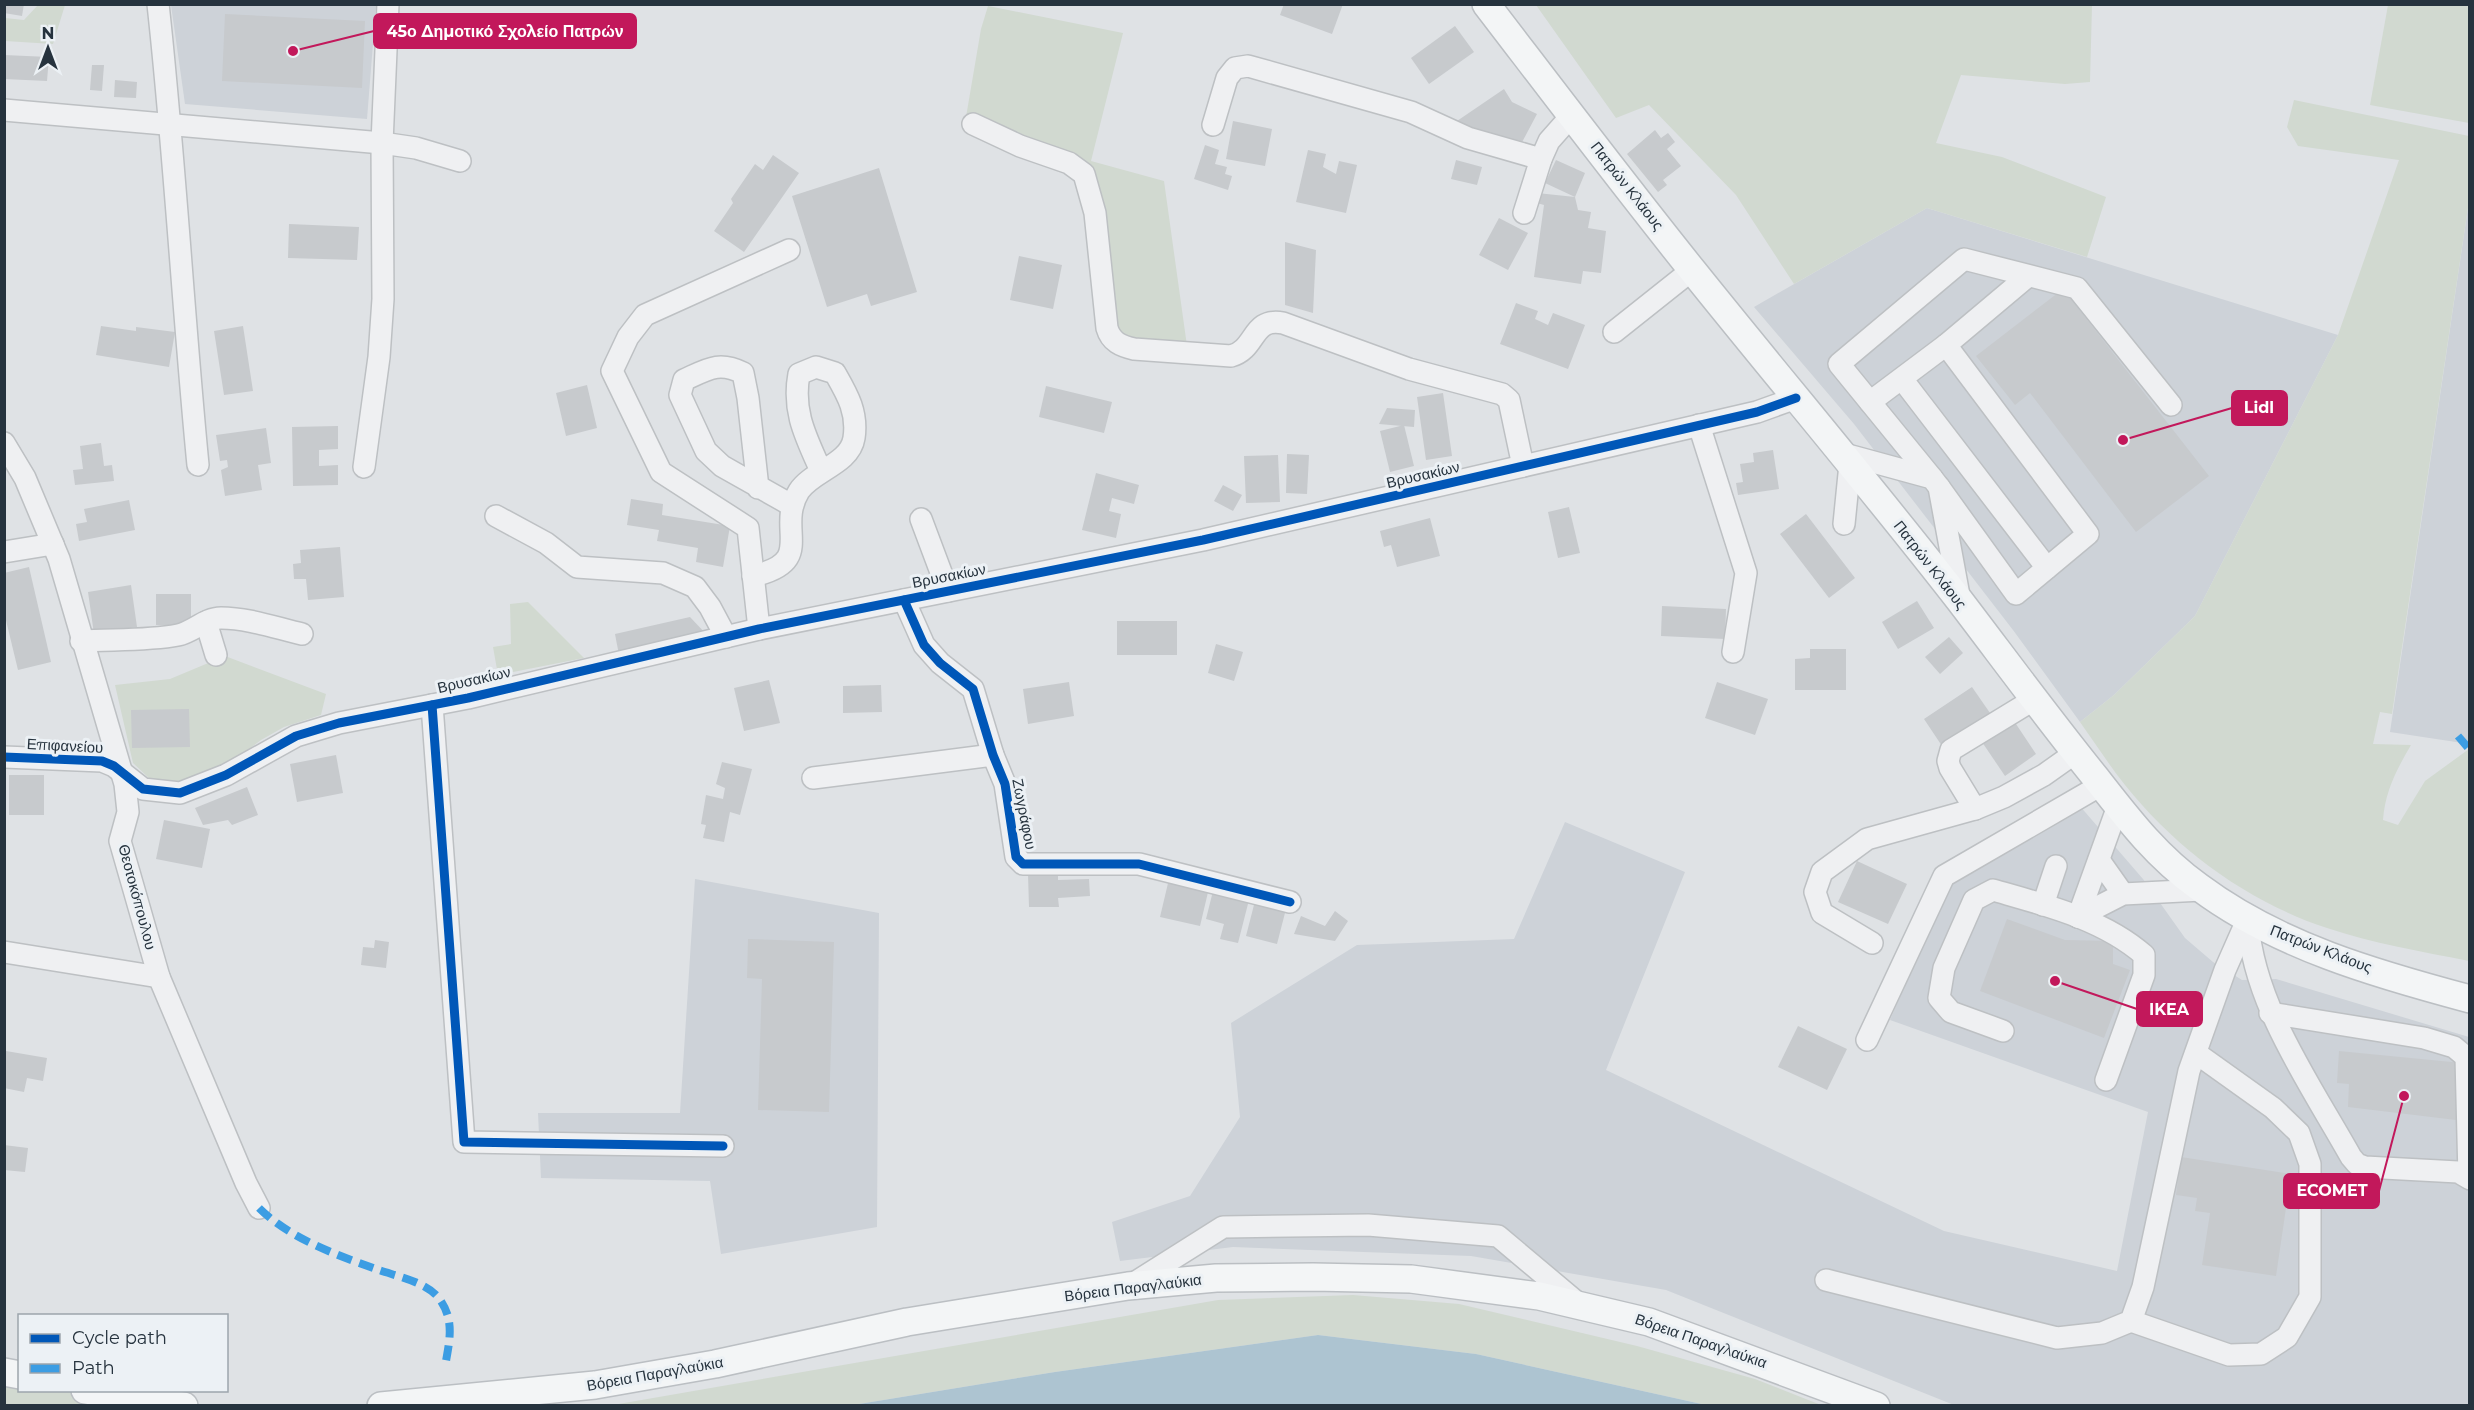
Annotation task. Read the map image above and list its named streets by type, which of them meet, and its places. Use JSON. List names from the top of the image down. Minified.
{"streets":{"main road":["Πατρών Κλάους","Βόρεια Παραγλαύκια"],"street":["Βρυσακίων","Επιφανείου","Ζωγράφου","Θεοτοκόπουλου"]},"crossings":[["Πατρών Κλάους","Βρυσακίων"],["Βρυσακίων","Επιφανείου"],["Βρυσακίων","Ζωγράφου"],["Βρυσακίων","Θεοτοκόπουλου"],["Επιφανείου","Θεοτοκόπουλου"]],"places":["45ο Δημοτικό Σχολείο Πατρών","Lidl","IKEA","ECOMET"],"legend":["Cycle path","Path"],"north":"top"}
